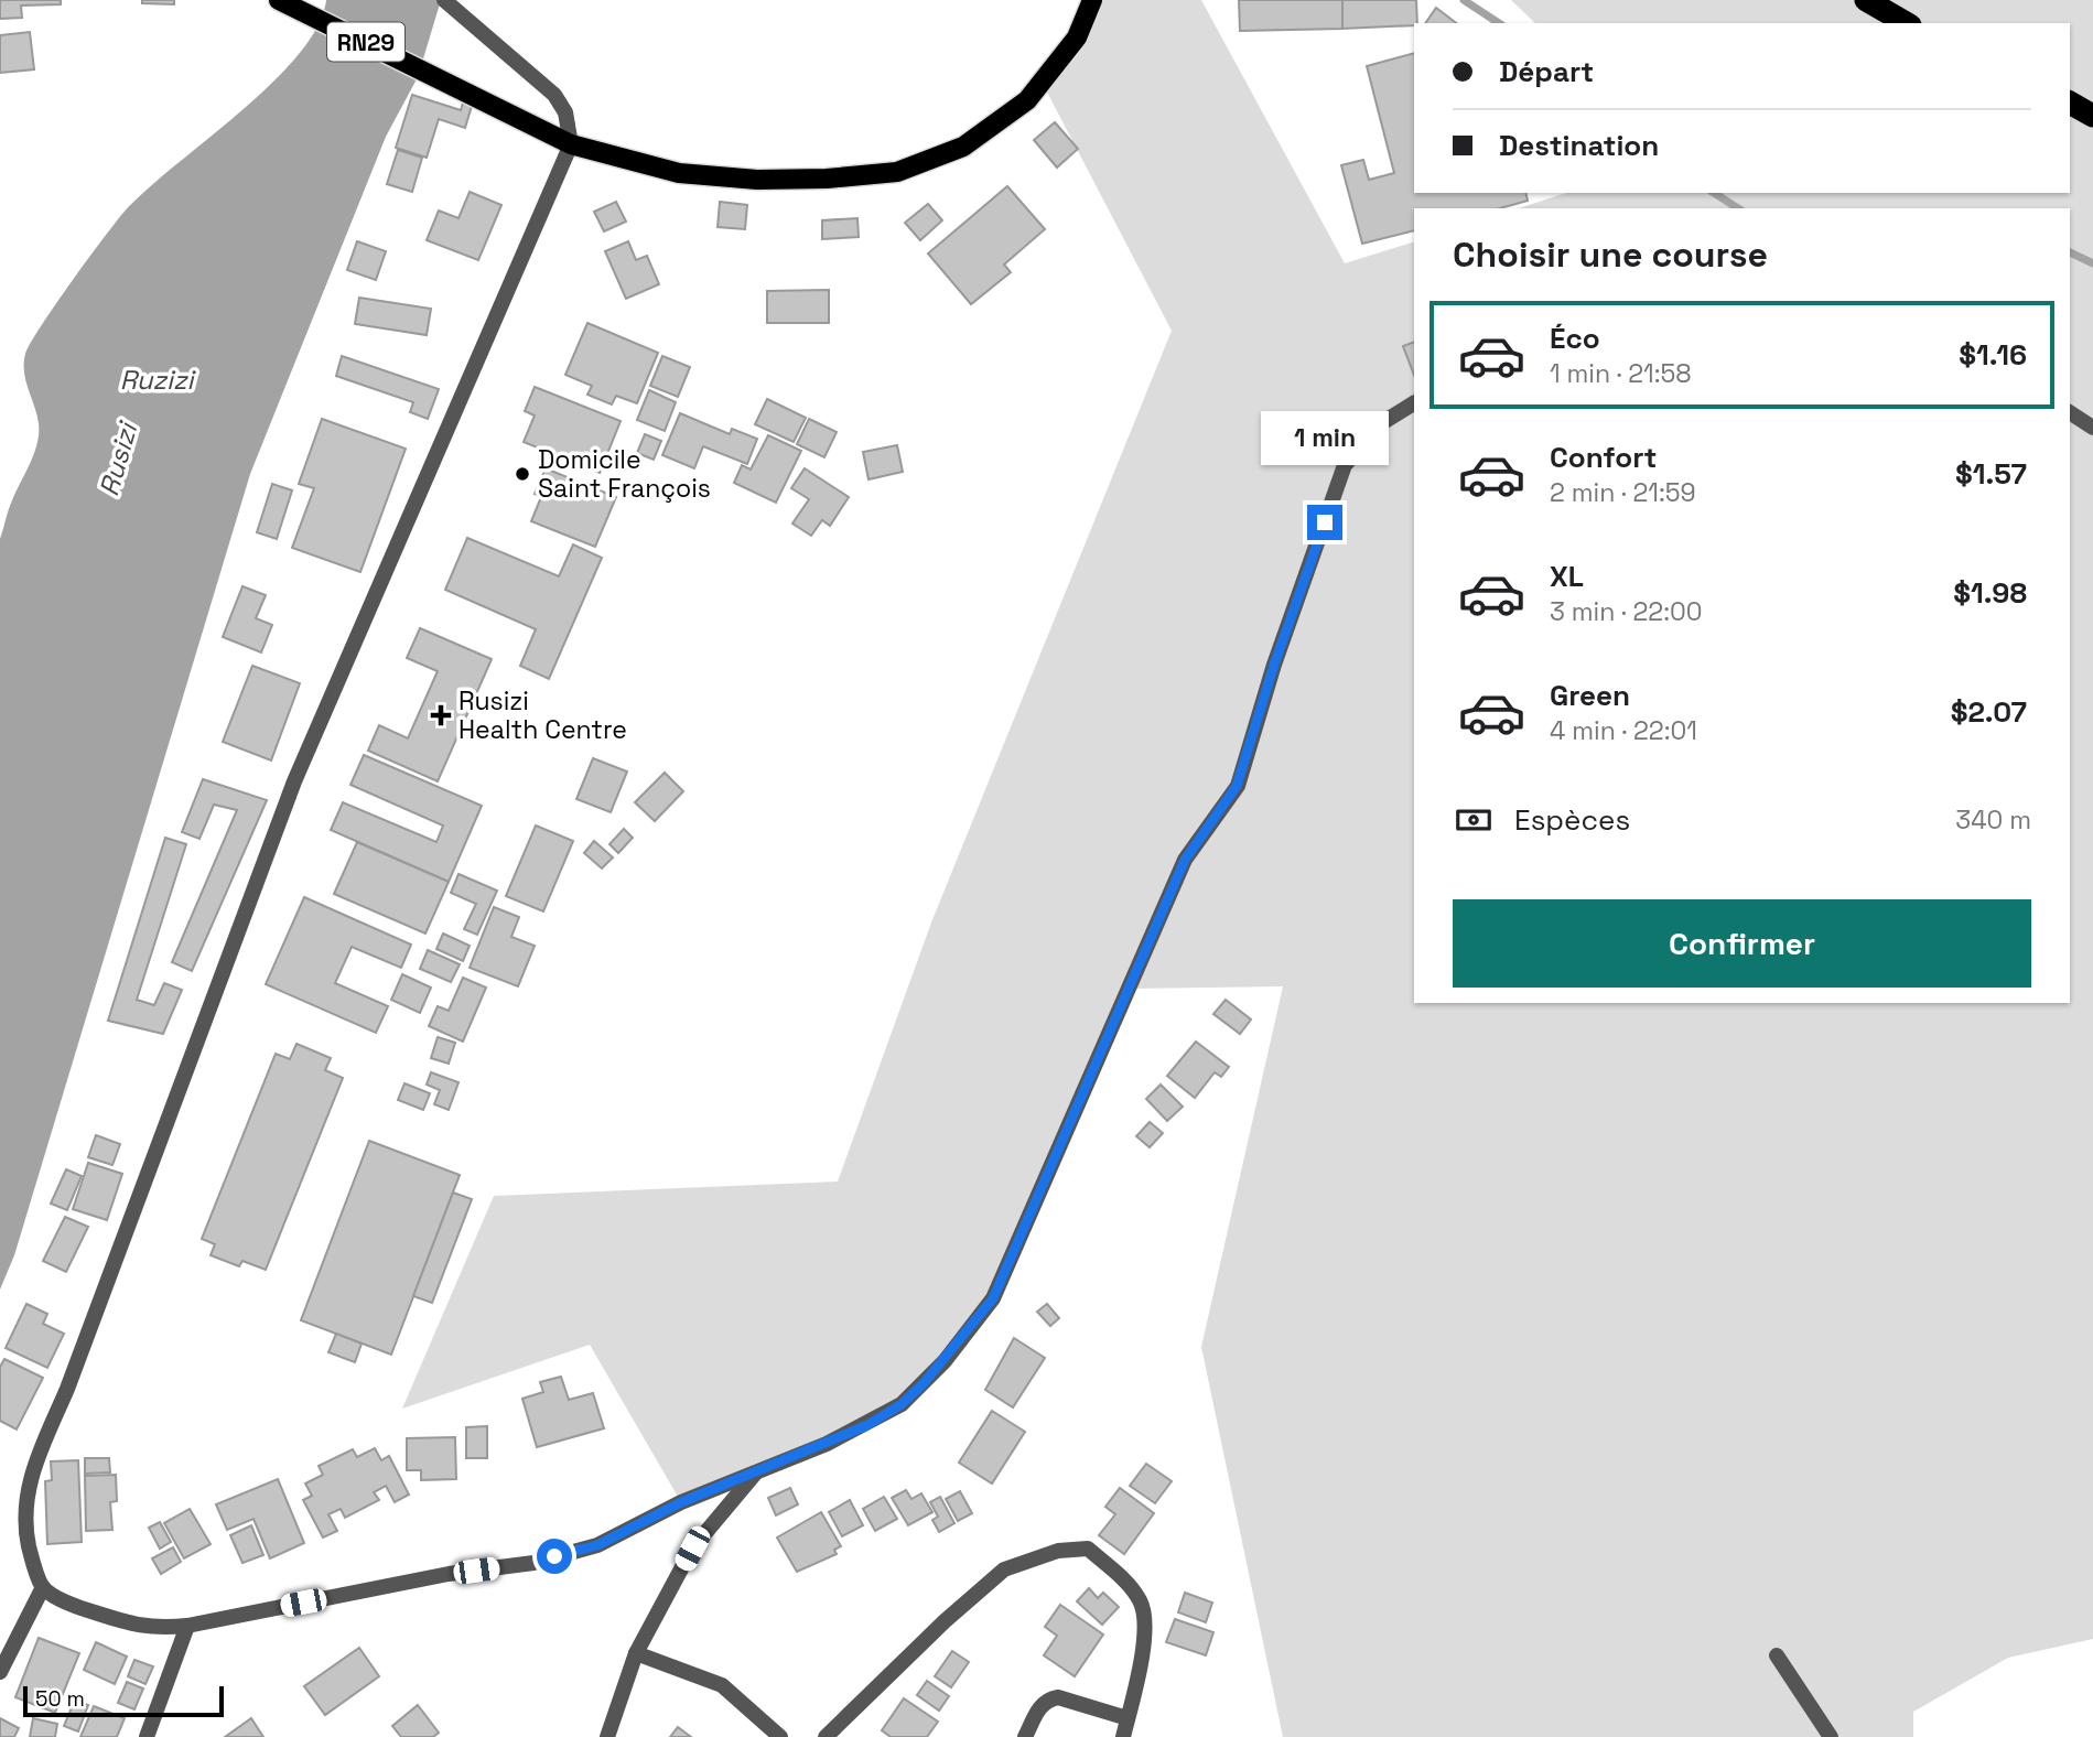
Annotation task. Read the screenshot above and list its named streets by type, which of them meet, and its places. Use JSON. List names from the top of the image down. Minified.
{"streets":{"main road":["RN29"]},"water":["Ruzizi","Rusizi"],"places":{"other":["Domicile Saint François"],"health":["Rusizi Health Centre"]},"scale_bar":"50 m","page":{"banner":["Départ","Destination"],"heading":"Choisir une course","list":[{"name":"Éco","note":"1 min · 21:58","value":"$1.16"},{"name":"Confort","note":"2 min · 21:59","value":"$1.57"},{"name":"XL","note":"3 min · 22:00","value":"$1.98"},{"name":"Green","note":"4 min · 22:01","value":"$2.07"}],"bubble":"1 min","pay":["Espèces","340 m"],"buttons":"Confirmer","scale":"50 m"}}
